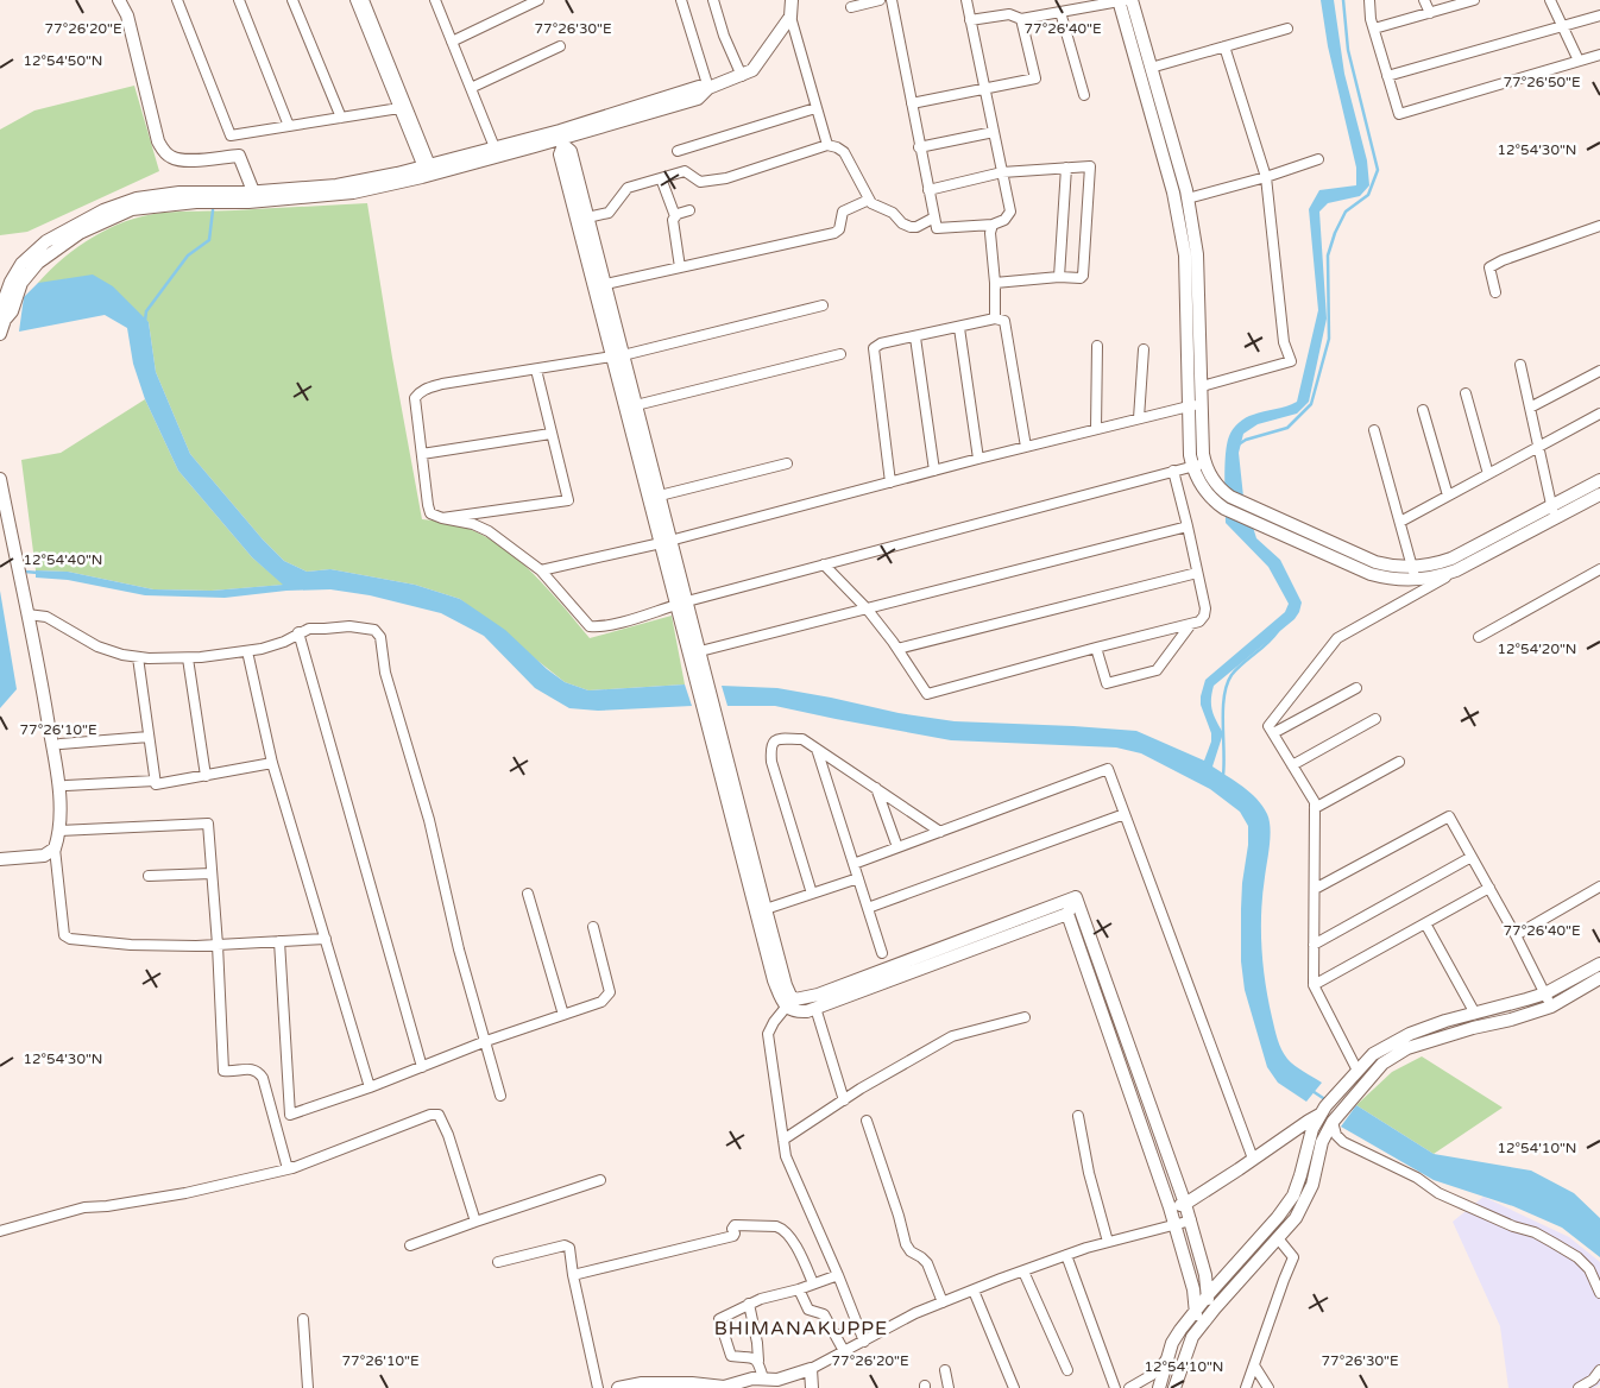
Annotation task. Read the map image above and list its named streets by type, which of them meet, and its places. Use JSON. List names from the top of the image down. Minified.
{"districts":["BHIMANAKUPPE"],"coordinates":["77°26'20\"E","77°26'30\"E","77°26'40\"E","12°54'50\"N","77°26'50\"E","12°54'30\"N","12°54'40\"N","12°54'20\"N","77°26'10\"E","12°54'10\"N"]}
